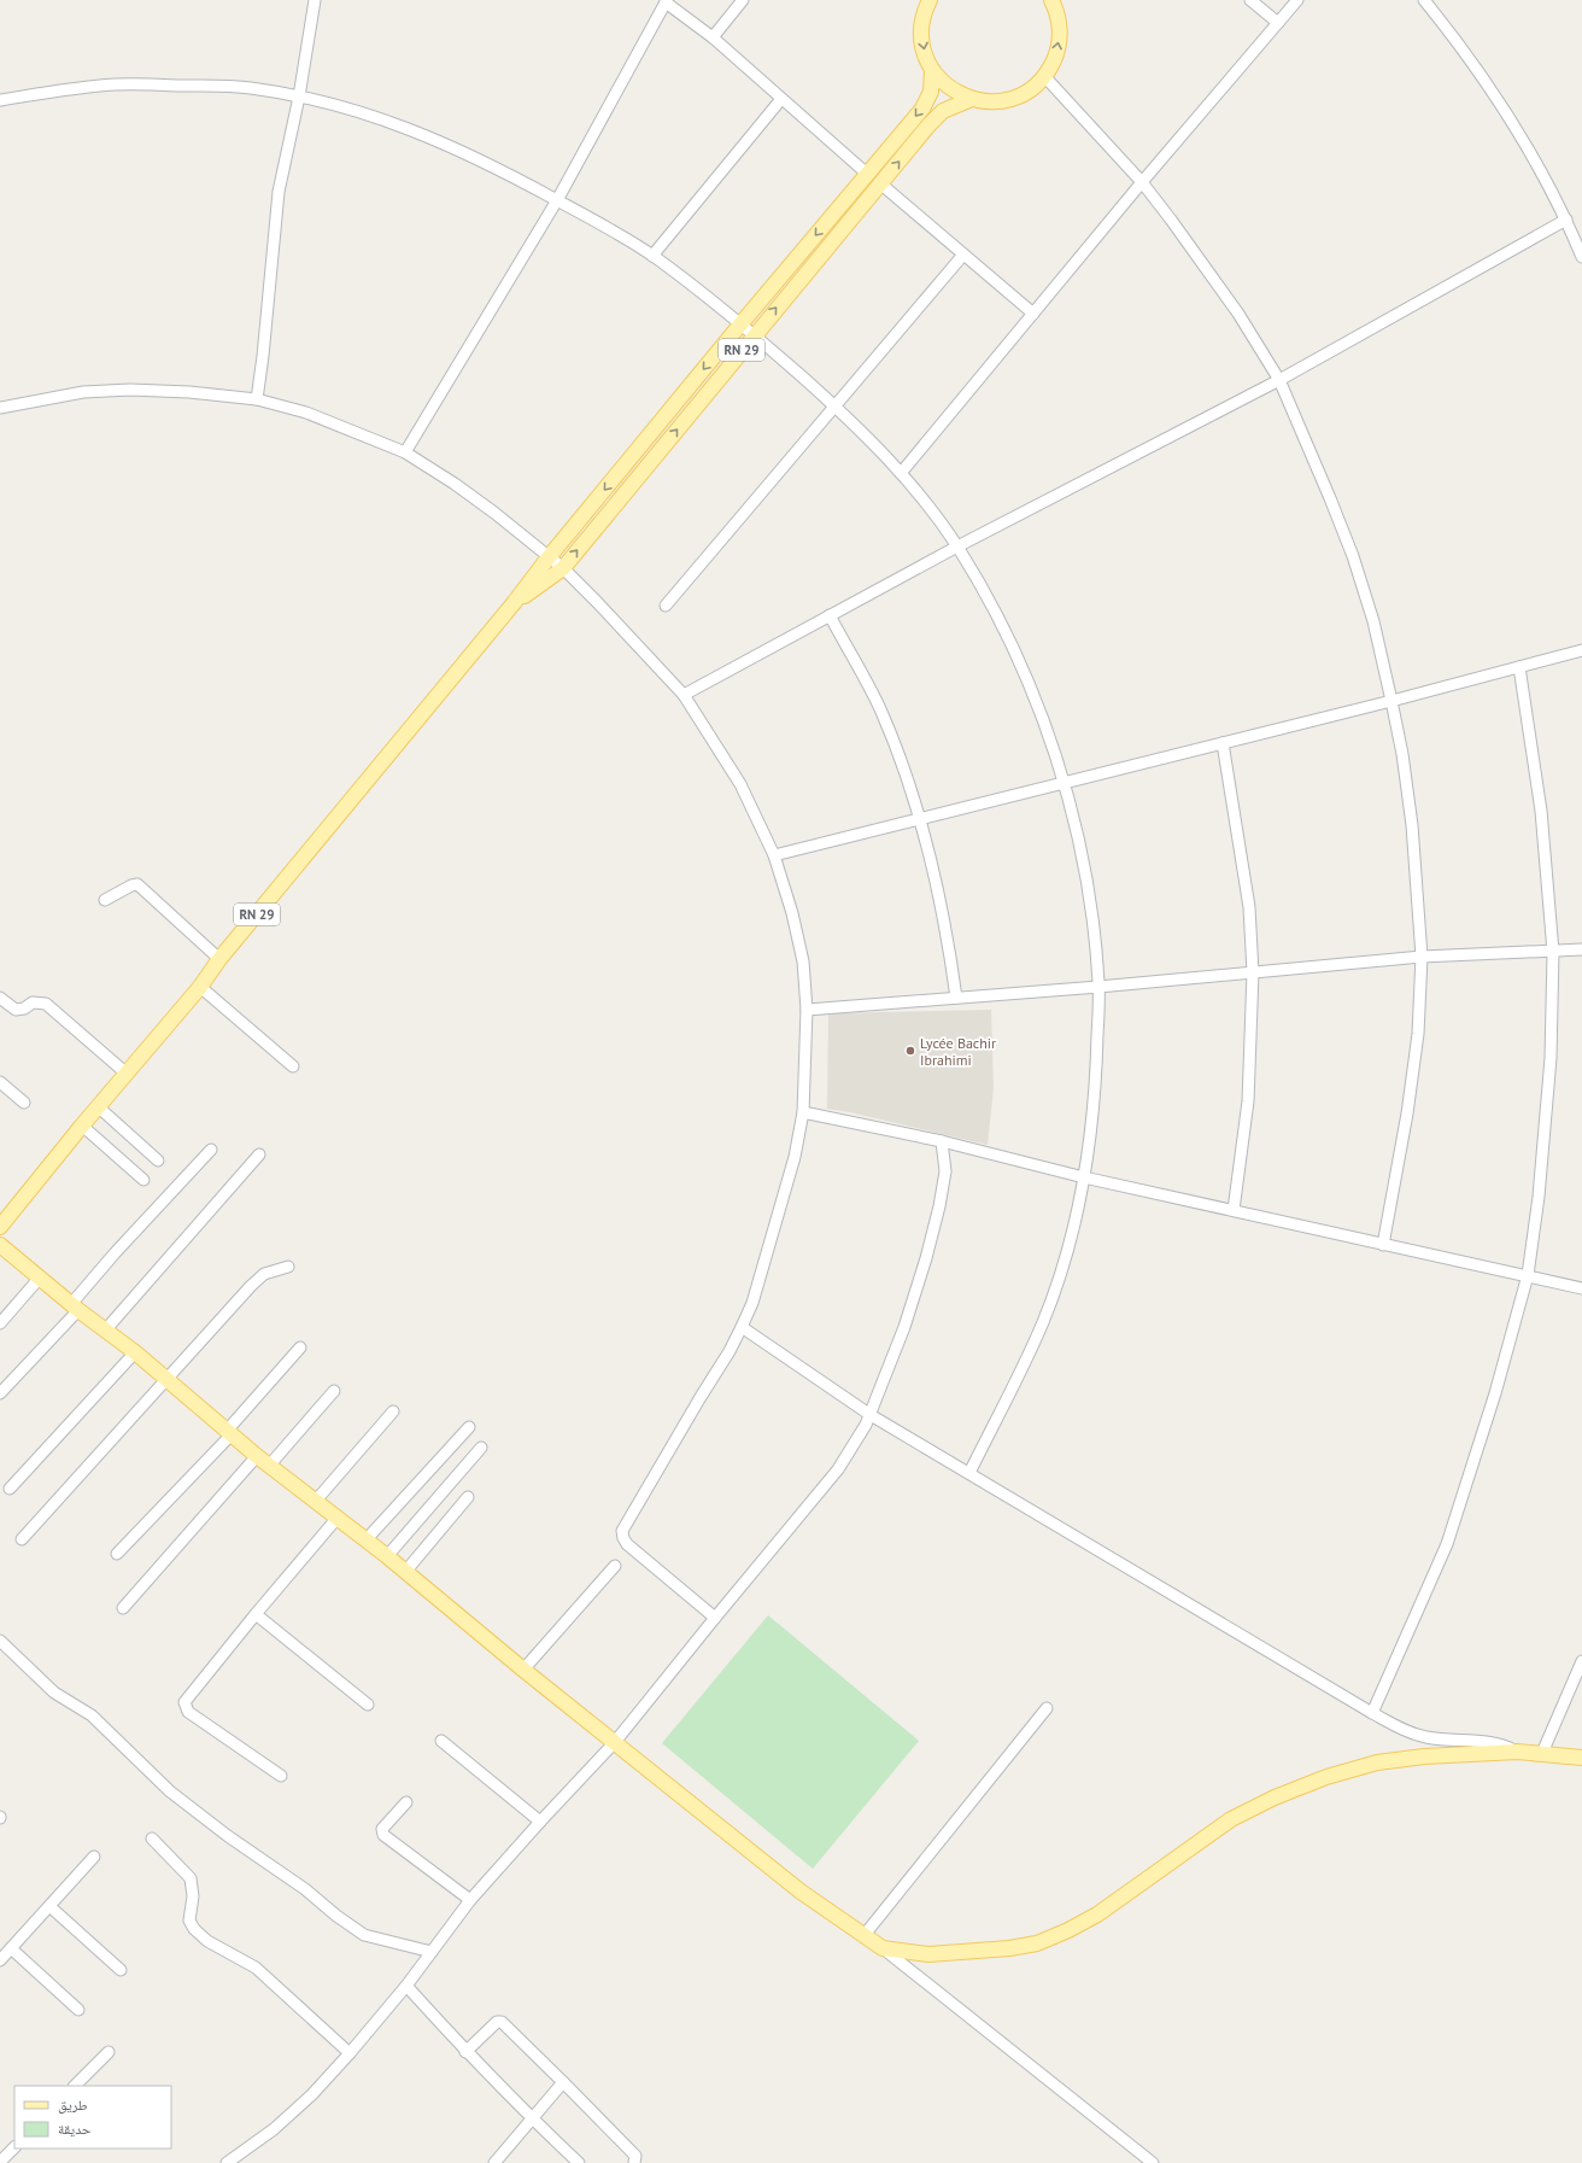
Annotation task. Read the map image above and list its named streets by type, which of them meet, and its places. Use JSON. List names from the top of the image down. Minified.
{"streets":{"main road":["RN 29"]},"places":["Lycée Bachir Ibrahimi"],"legend":["طريق","حديقة"]}
